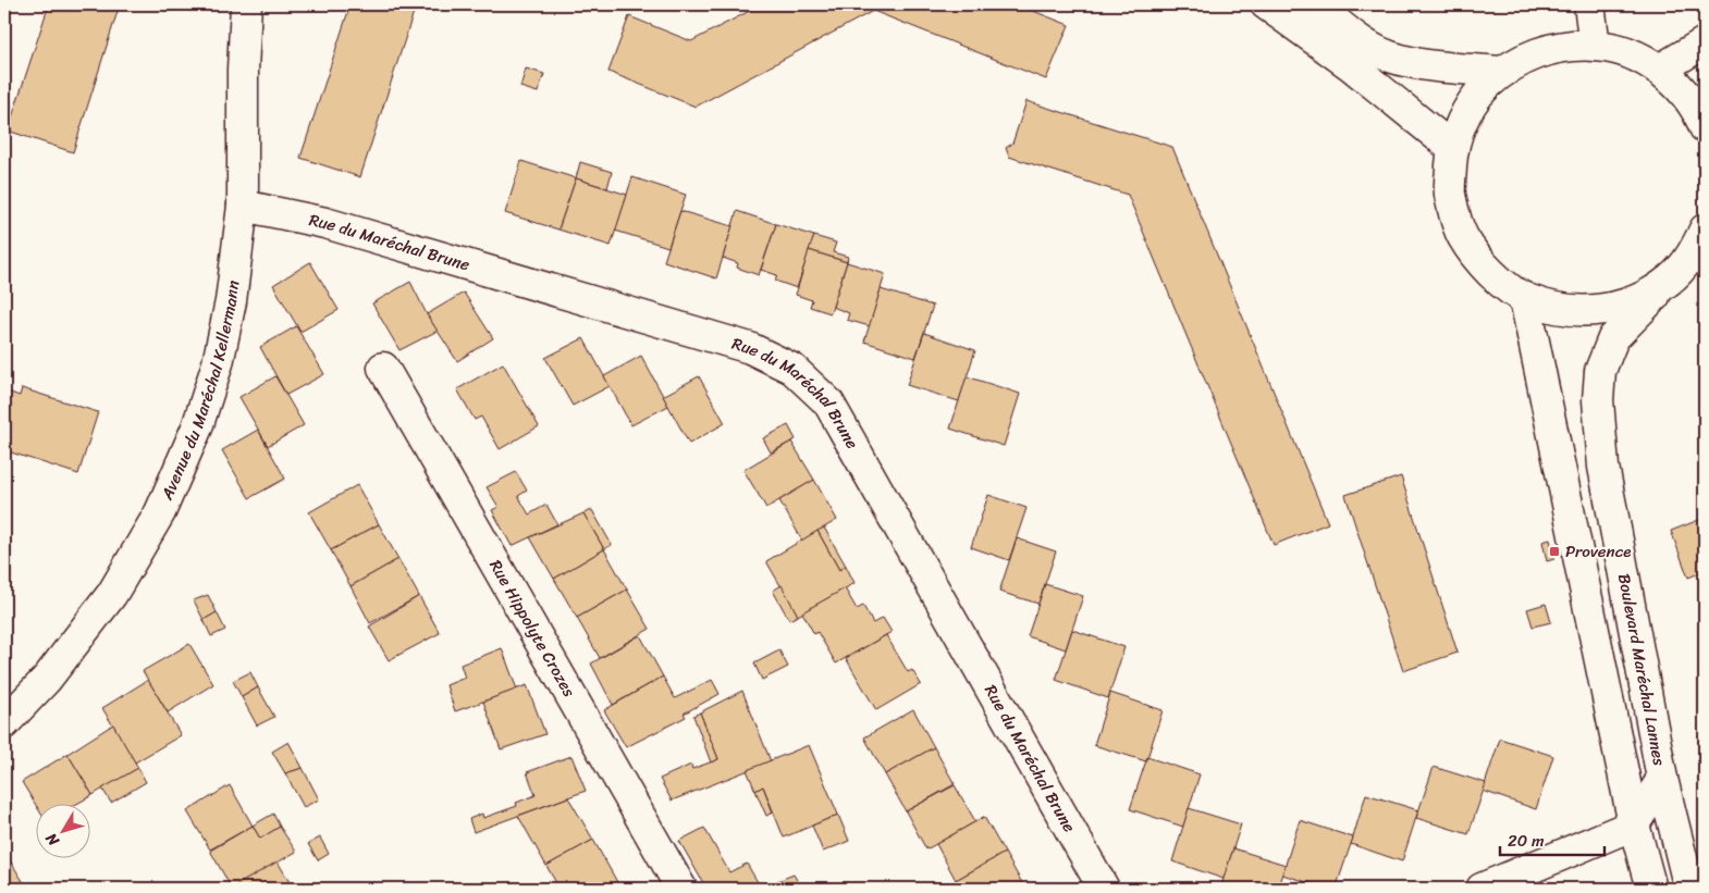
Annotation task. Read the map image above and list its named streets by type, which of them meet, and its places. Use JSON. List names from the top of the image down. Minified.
{"streets":{"street":["Rue du Maréchal Brune","Avenue du Maréchal Kellermann","Rue Hippolyte Crozes","Boulevard Maréchal Lannes"]},"crossings":[["Rue du Maréchal Brune","Avenue du Maréchal Kellermann"]],"places":{"transit":["Provence"]},"scale_bar":"20 m","north":"bottom left"}
